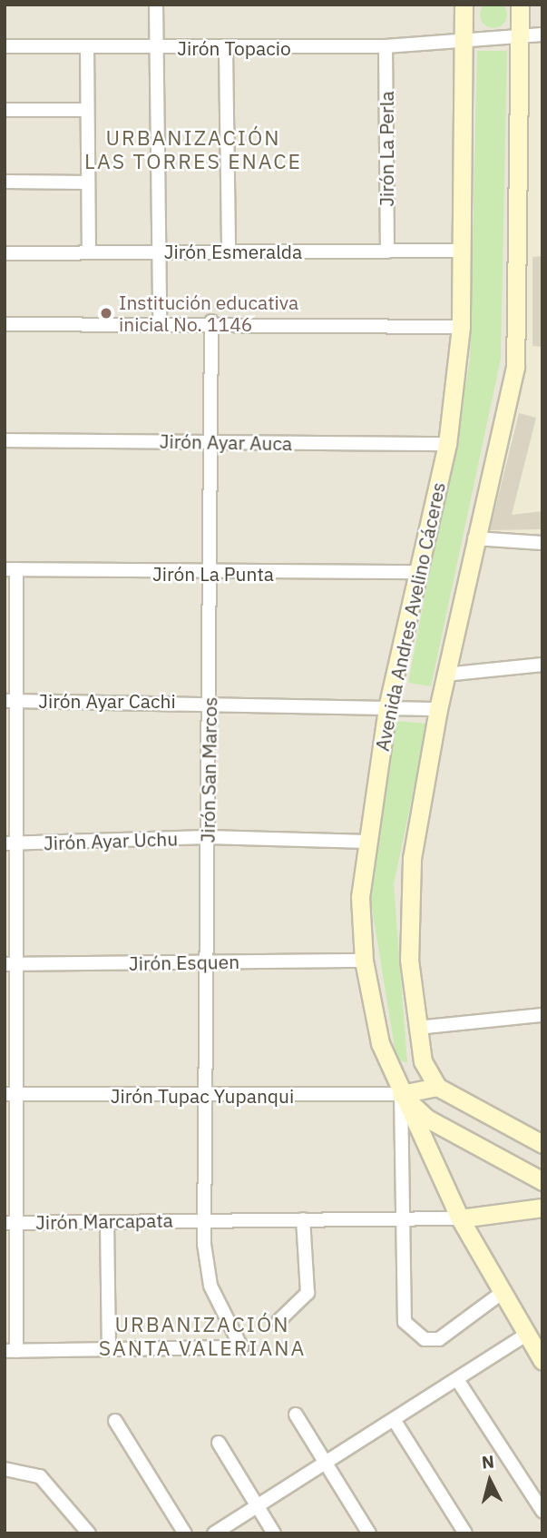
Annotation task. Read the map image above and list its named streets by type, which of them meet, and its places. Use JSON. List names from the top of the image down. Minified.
{"streets":{"main road":["Avenida Andres Avelino Cáceres"],"street":["Jirón Topacio","Jirón La Perla","Jirón Esmeralda","Jirón Ayar Auca","Jirón La Punta","Jirón Ayar Cachi","Jirón San Marcos","Jirón Ayar Uchu","Jirón Esquen","Jirón Tupac Yupanqui","Jirón Marcapata"]},"crossings":[["Jirón Topacio","Jirón La Perla"],["Jirón Topacio","Avenida Andres Avelino Cáceres"],["Jirón La Perla","Jirón Esmeralda"],["Jirón Esmeralda","Avenida Andres Avelino Cáceres"],["Jirón Ayar Auca","Avenida Andres Avelino Cáceres"],["Jirón Ayar Auca","Jirón San Marcos"],["Jirón La Punta","Avenida Andres Avelino Cáceres"],["Jirón La Punta","Jirón San Marcos"],["Avenida Andres Avelino Cáceres","Jirón Ayar Cachi"],["Avenida Andres Avelino Cáceres","Jirón Ayar Uchu"],["Avenida Andres Avelino Cáceres","Jirón Esquen"],["Avenida Andres Avelino Cáceres","Jirón Tupac Yupanqui"],["Avenida Andres Avelino Cáceres","Jirón Marcapata"],["Jirón Ayar Cachi","Jirón San Marcos"],["Jirón San Marcos","Jirón Ayar Uchu"],["Jirón San Marcos","Jirón Esquen"],["Jirón San Marcos","Jirón Tupac Yupanqui"],["Jirón San Marcos","Jirón Marcapata"]],"districts":["URBANIZACIÓN LAS TORRES ENACE","URBANIZACIÓN SANTA VALERIANA"],"places":["Institución educativa inicial No. 1146"],"north":"top"}
